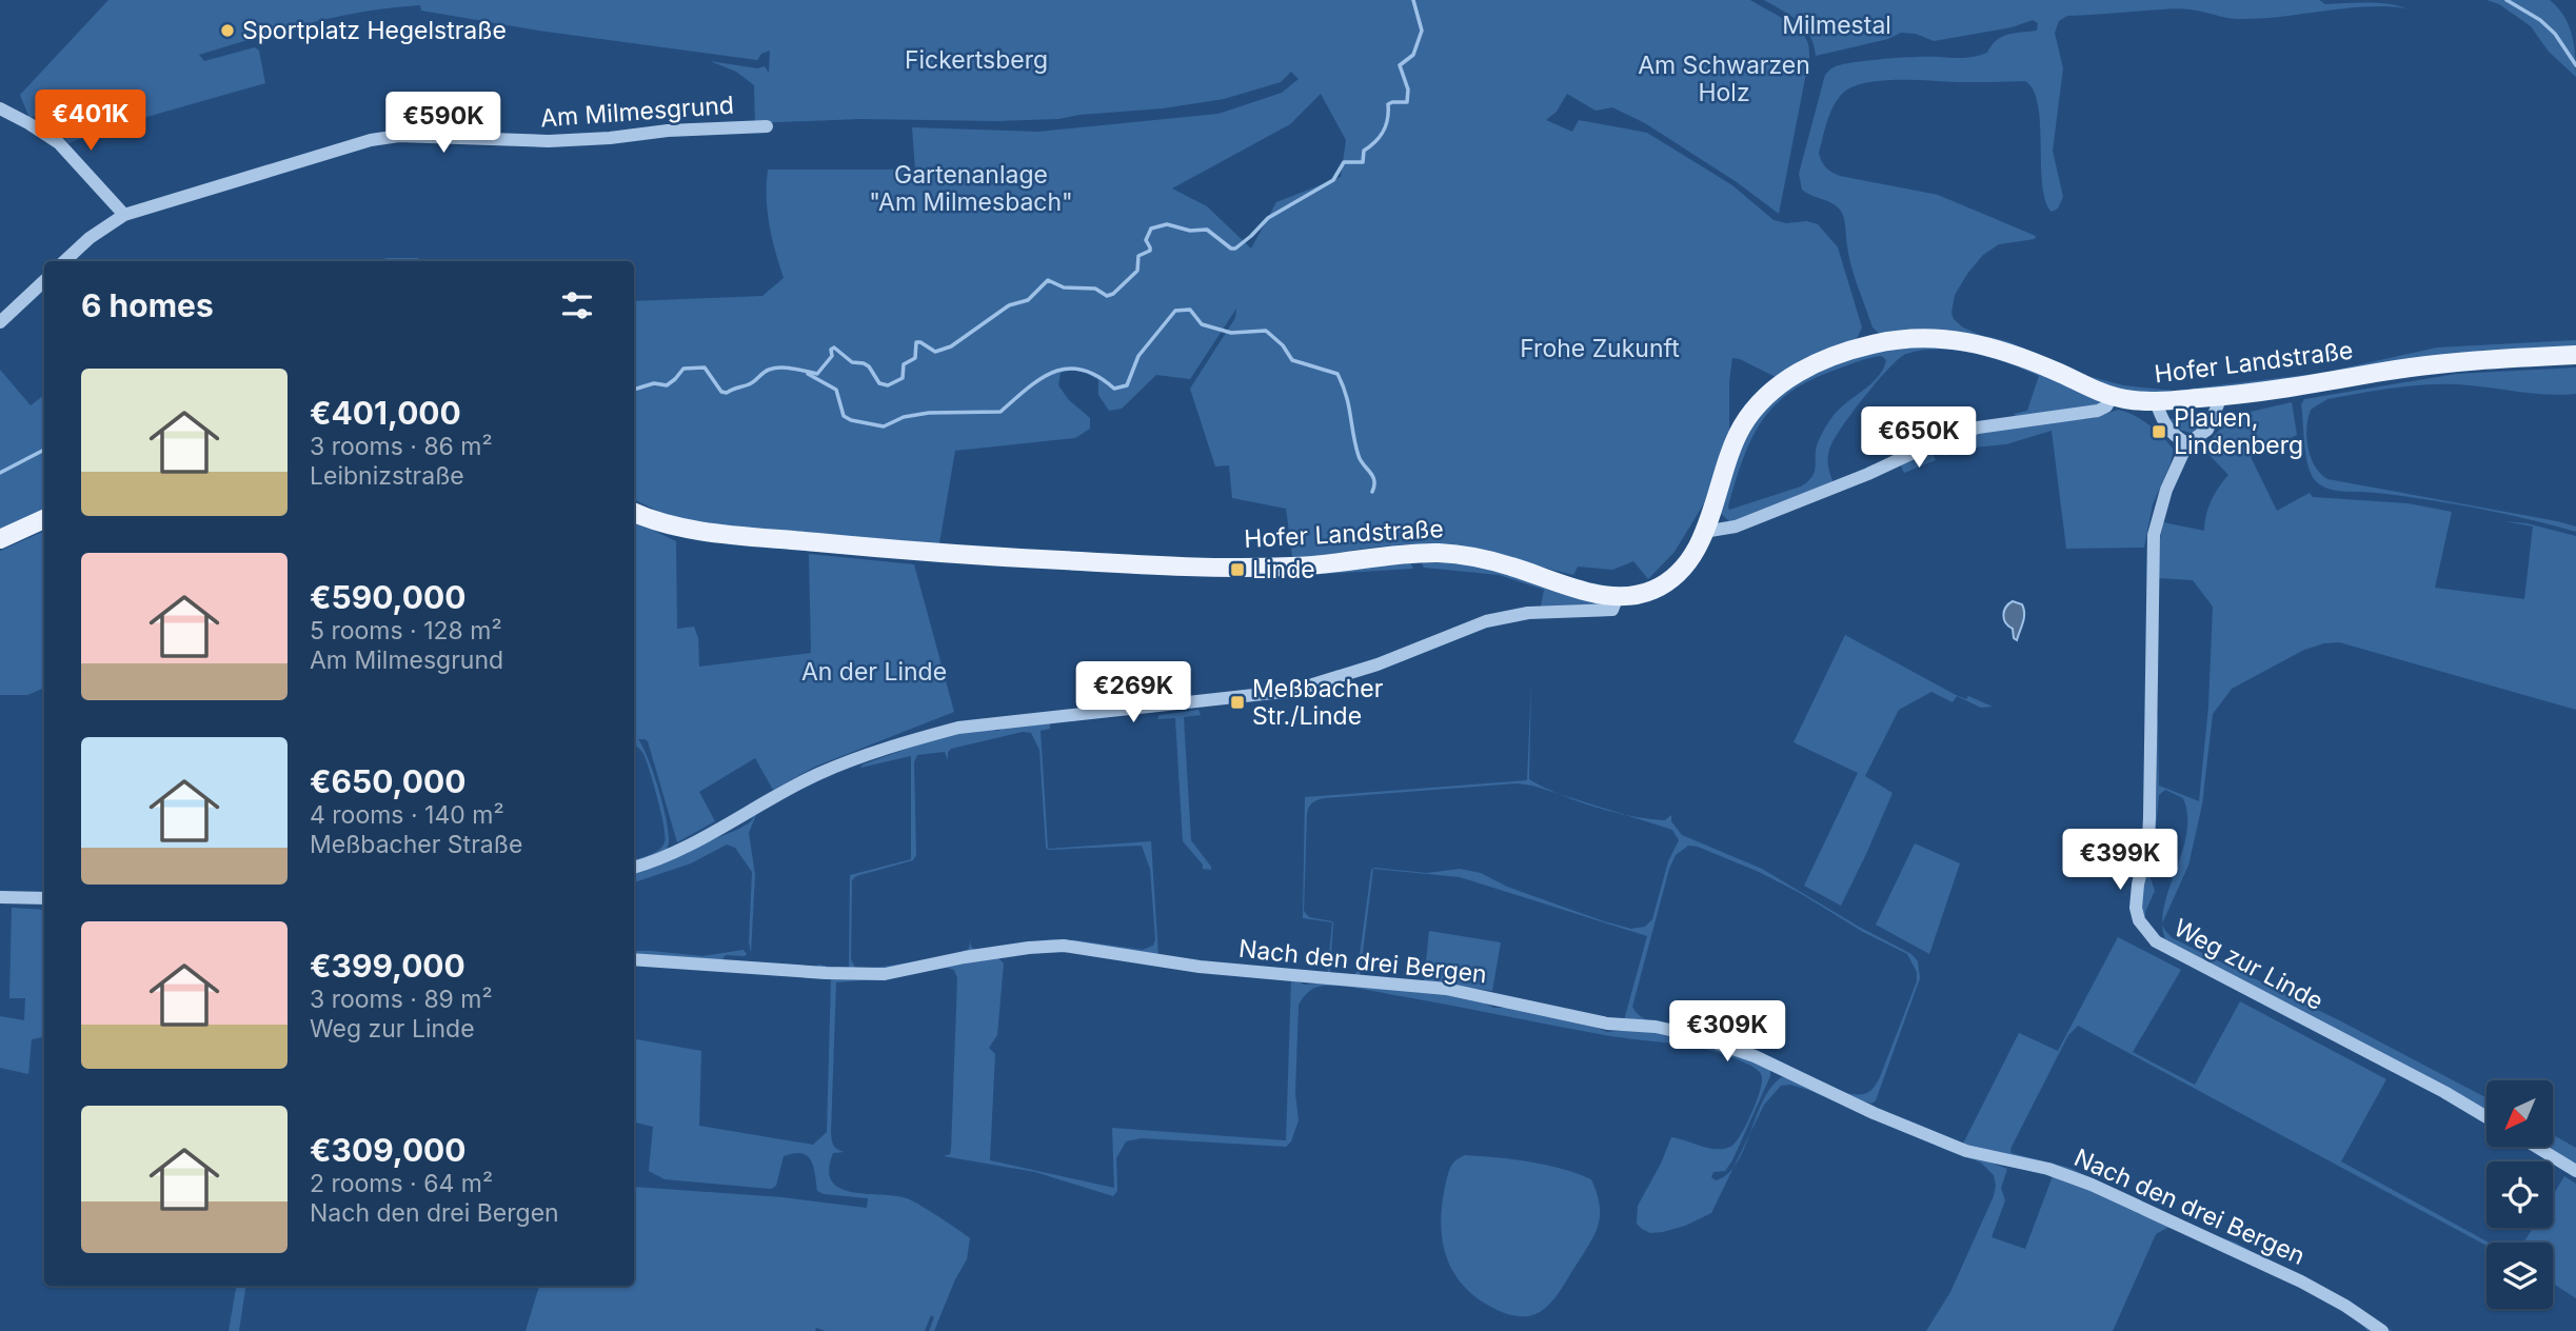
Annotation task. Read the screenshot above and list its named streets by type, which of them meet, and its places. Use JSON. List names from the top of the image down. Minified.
{"streets":{"main road":["Hofer Landstraße"],"street":["Am Milmesgrund","Nach den drei Bergen","Weg zur Linde"]},"crossings":[["Hofer Landstraße","Weg zur Linde"]],"parks":["Milmestal","Fickertsberg","Am Schwarzen Holz","Gartenanlage \"Am Milmesbach\"","Frohe Zukunft","An der Linde"],"places":{"other":["Sportplatz Hegelstraße"],"transit":["Plauen, Lindenberg","Linde","Meßbacher Str./Linde"]},"north":"bottom left","page":{"price":["€401K","€590K","€650K","€269K","€399K","€309K"],"heading":"6 homes","list":[{"name":"€401,000","note":"3 rooms · 86 m² · Leibnizstraße"},{"name":"€590,000","note":"5 rooms · 128 m² · Am Milmesgrund"},{"name":"€650,000","note":"4 rooms · 140 m² · Meßbacher Straße"},{"name":"€399,000","note":"3 rooms · 89 m² · Weg zur Linde"},{"name":"€309,000","note":"2 rooms · 64 m² · Nach den drei Bergen"}]}}
